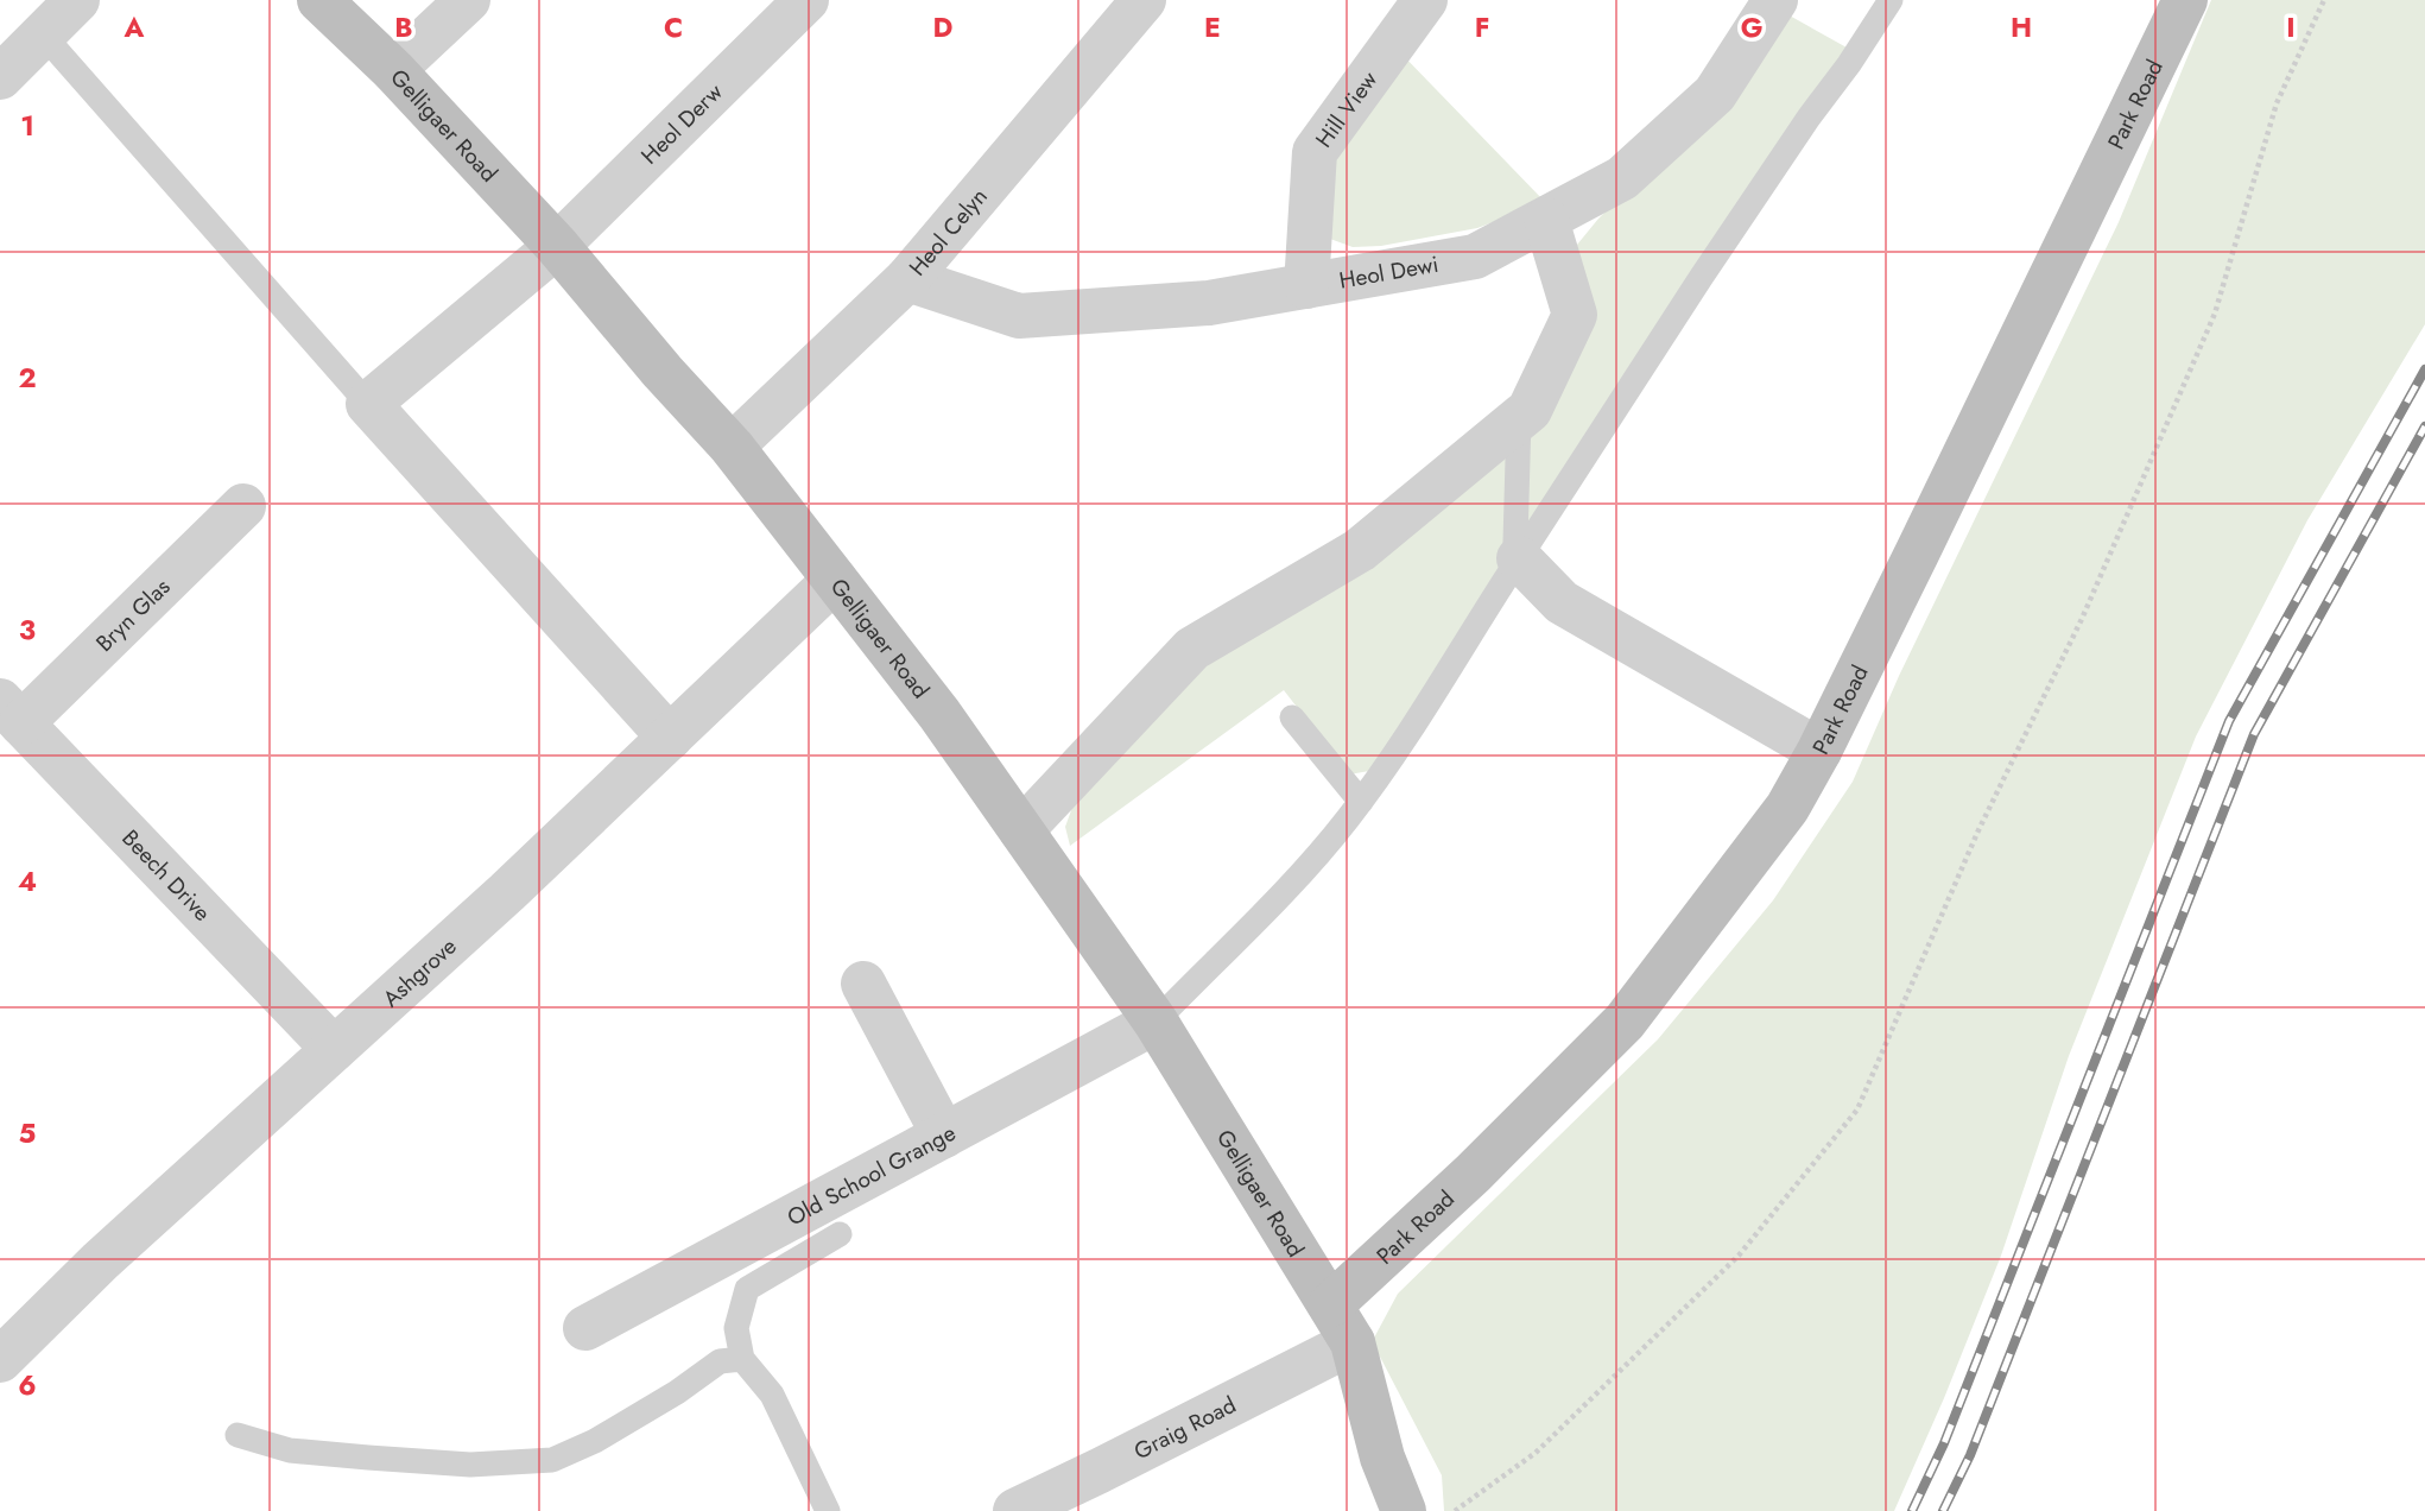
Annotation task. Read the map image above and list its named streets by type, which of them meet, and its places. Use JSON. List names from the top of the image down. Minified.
{"streets":{"street":["Park Road","Hill View","Heol Derw","Gelligaer Road","Heol Celyn","Heol Dewi","Bryn Glas","Beech Drive","Ashgrove","Old School Grange","Graig Road"]},"crossings":[["Park Road","Gelligaer Road"],["Park Road","Graig Road"],["Hill View","Heol Dewi"],["Heol Derw","Gelligaer Road"],["Gelligaer Road","Heol Celyn"],["Gelligaer Road","Ashgrove"],["Gelligaer Road","Old School Grange"],["Gelligaer Road","Graig Road"],["Heol Celyn","Heol Dewi"],["Bryn Glas","Beech Drive"],["Beech Drive","Ashgrove"]],"grid":{"columns":["A","B","C","D","E","F","G","H","I"],"rows":["1","2","3","4","5","6"]}}
